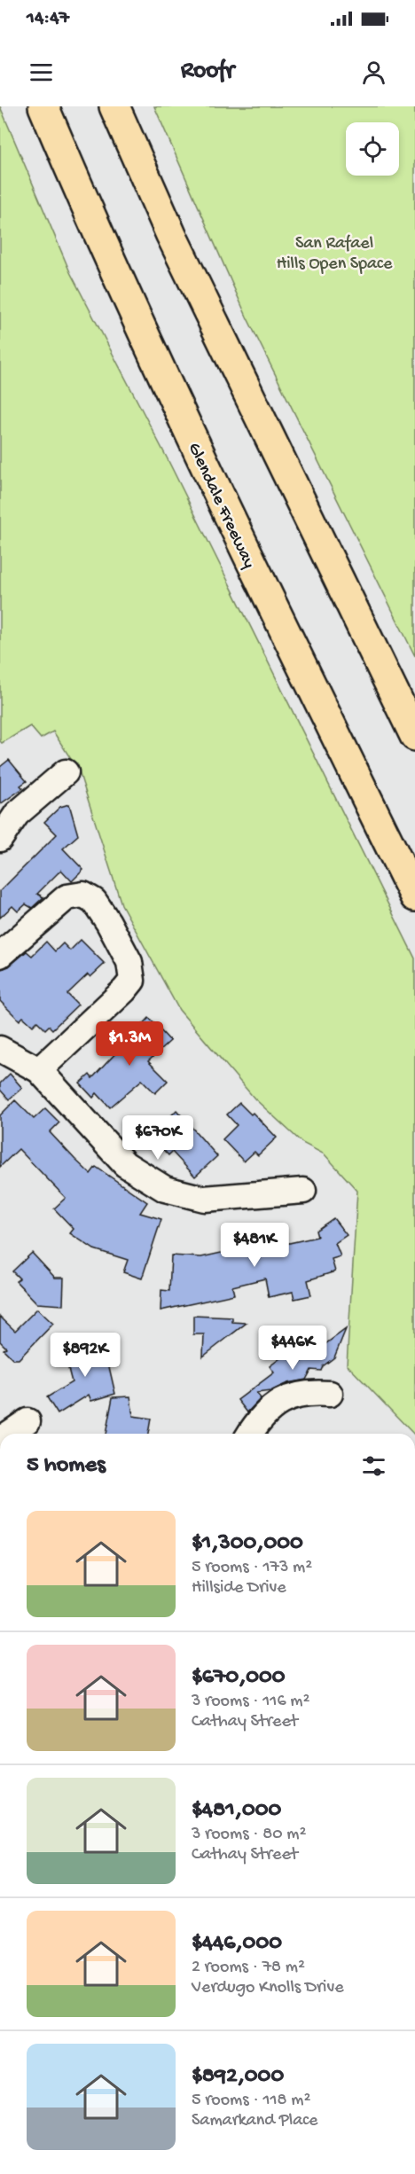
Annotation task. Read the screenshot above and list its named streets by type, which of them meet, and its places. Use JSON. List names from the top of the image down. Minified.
{"streets":{"highway":["Glendale Freeway"]},"parks":["San Rafael Hills Open Space"],"page":{"status":"14:47","header":"Roofr","price":["$1.3M","$670K","$481K","$446K","$892K"],"heading":"5 homes","list":[{"name":"$1,300,000","note":"5 rooms · 173 m² · Hillside Drive"},{"name":"$670,000","note":"3 rooms · 116 m² · Cathay Street"},{"name":"$481,000","note":"3 rooms · 80 m² · Cathay Street"},{"name":"$446,000","note":"2 rooms · 78 m² · Verdugo Knolls Drive"},{"name":"$892,000","note":"5 rooms · 118 m² · Samarkand Place"}]}}
